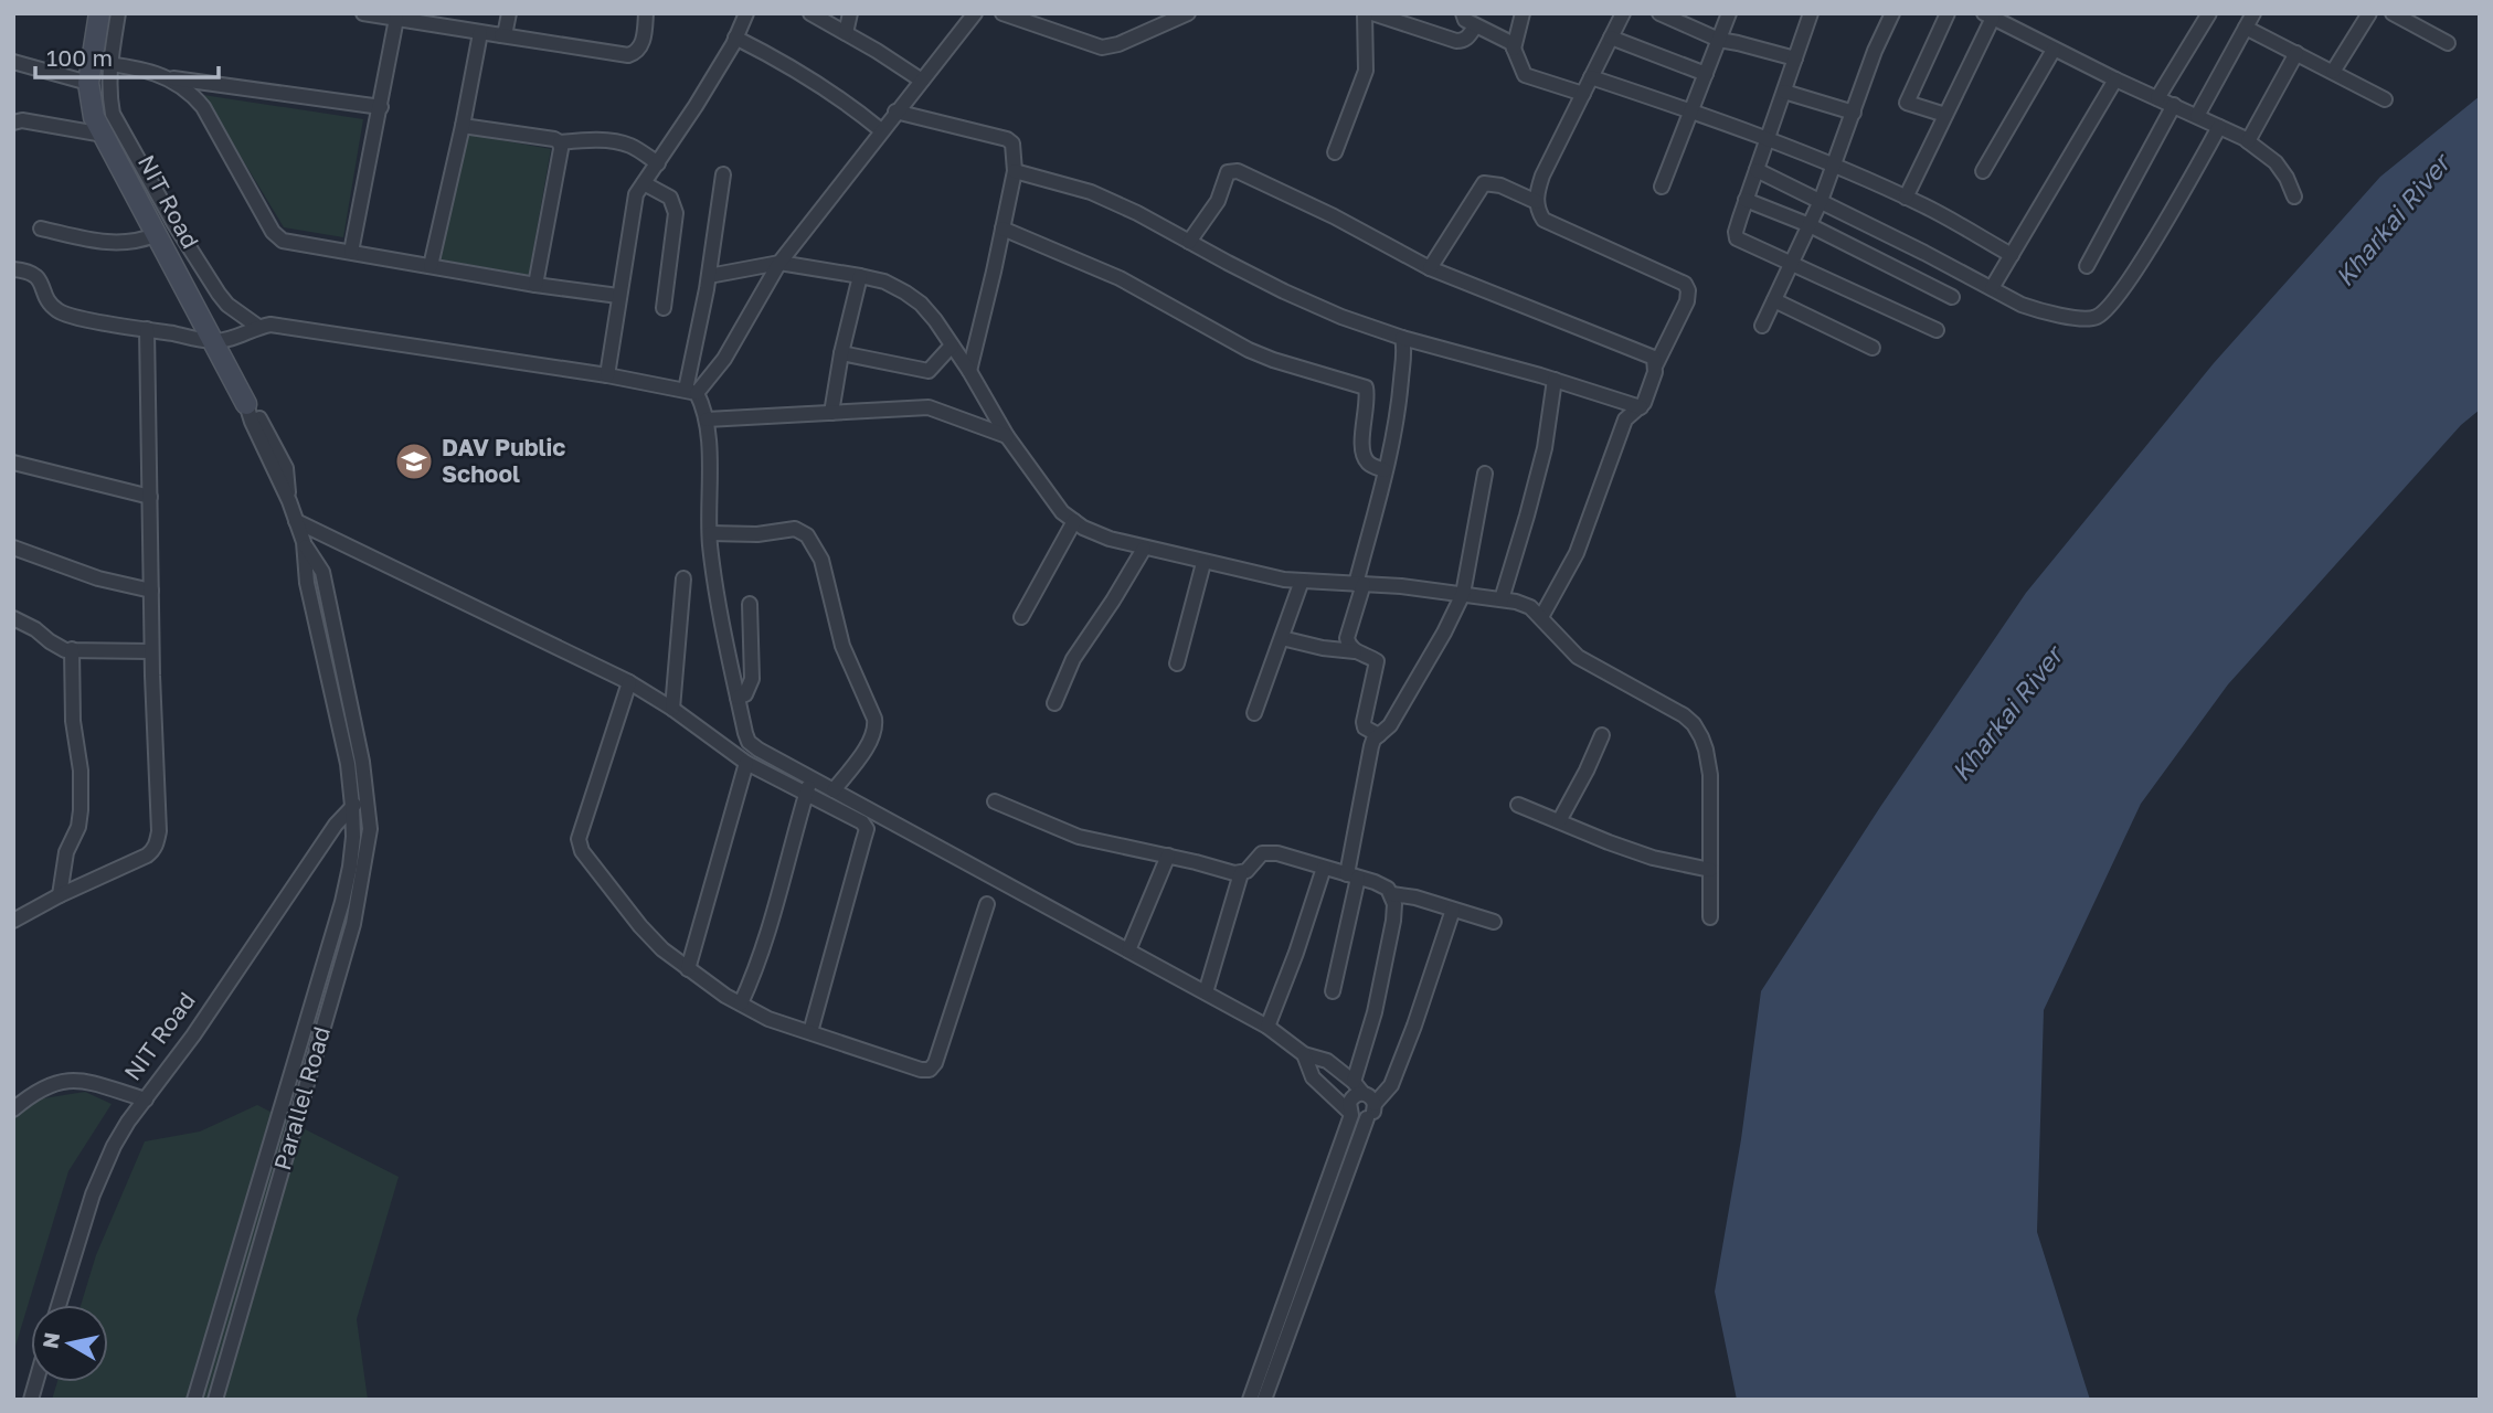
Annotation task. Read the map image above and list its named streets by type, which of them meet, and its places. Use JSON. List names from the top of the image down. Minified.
{"streets":{"main road":["NIT Road"],"street":["Parallel Road"]},"crossings":[["NIT Road","Parallel Road"]],"water":["Kharkai River"],"places":{"school or university":["DAV Public School"]},"scale_bar":"100 m","north":"left"}
